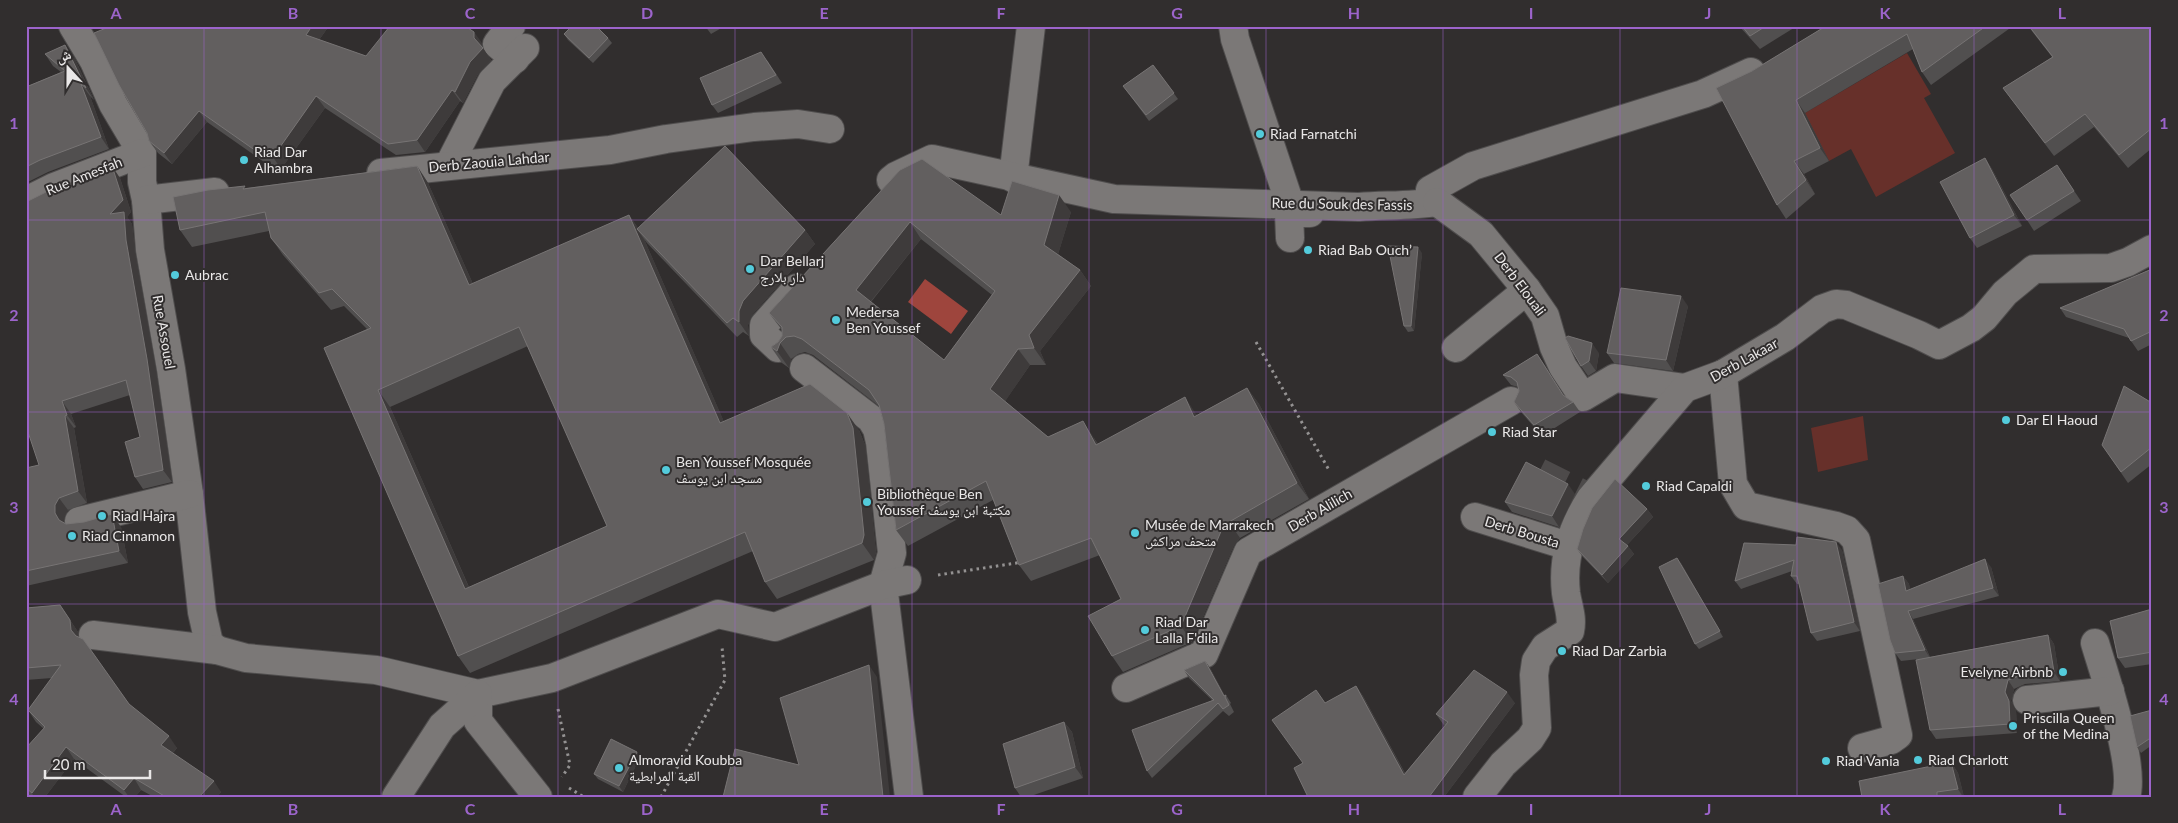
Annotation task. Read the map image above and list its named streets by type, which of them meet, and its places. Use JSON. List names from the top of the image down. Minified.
{"streets":{"street":["Derb Zaouia Lahdar","Rue Amesfah","Rue du Souk des Fassis","Derb Elouali","Rue Assouel","Derb Lakaar","Derb Alilich","Derb Bousta"]},"crossings":[["Rue Amesfah","Rue Assouel"],["Rue du Souk des Fassis","Derb Elouali"],["Derb Elouali","Derb Lakaar"],["Derb Lakaar","Derb Bousta"]],"places":["Riad Farnatchi","Riad Dar Alhambra","Riad Bab Ouch’","Dar Bellarj دار بلارج","Aubrac","Medersa Ben Youssef","Dar El Haoud","Riad Star","Ben Youssef Mosquée مسجد ابن يوسف","Riad Capaldi","Bibliothèque Ben Youssef مكتبة ابن يوسف","Riad Hajra","Musée de Marrakech متحف مراكش","Riad Cinnamon","Riad Dar Lalla F'dila","Riad Dar Zarbia","Evelyne Airbnb","Priscilla Queen of the Medina","Riad Charlott","Riad Vania","Almoravid Koubba القبة المرابطية"],"scale_bar":"20 m","north":"top","grid":{"columns":["A","B","C","D","E","F","G","H","I","J","K","L"],"rows":["1","2","3","4"]}}
